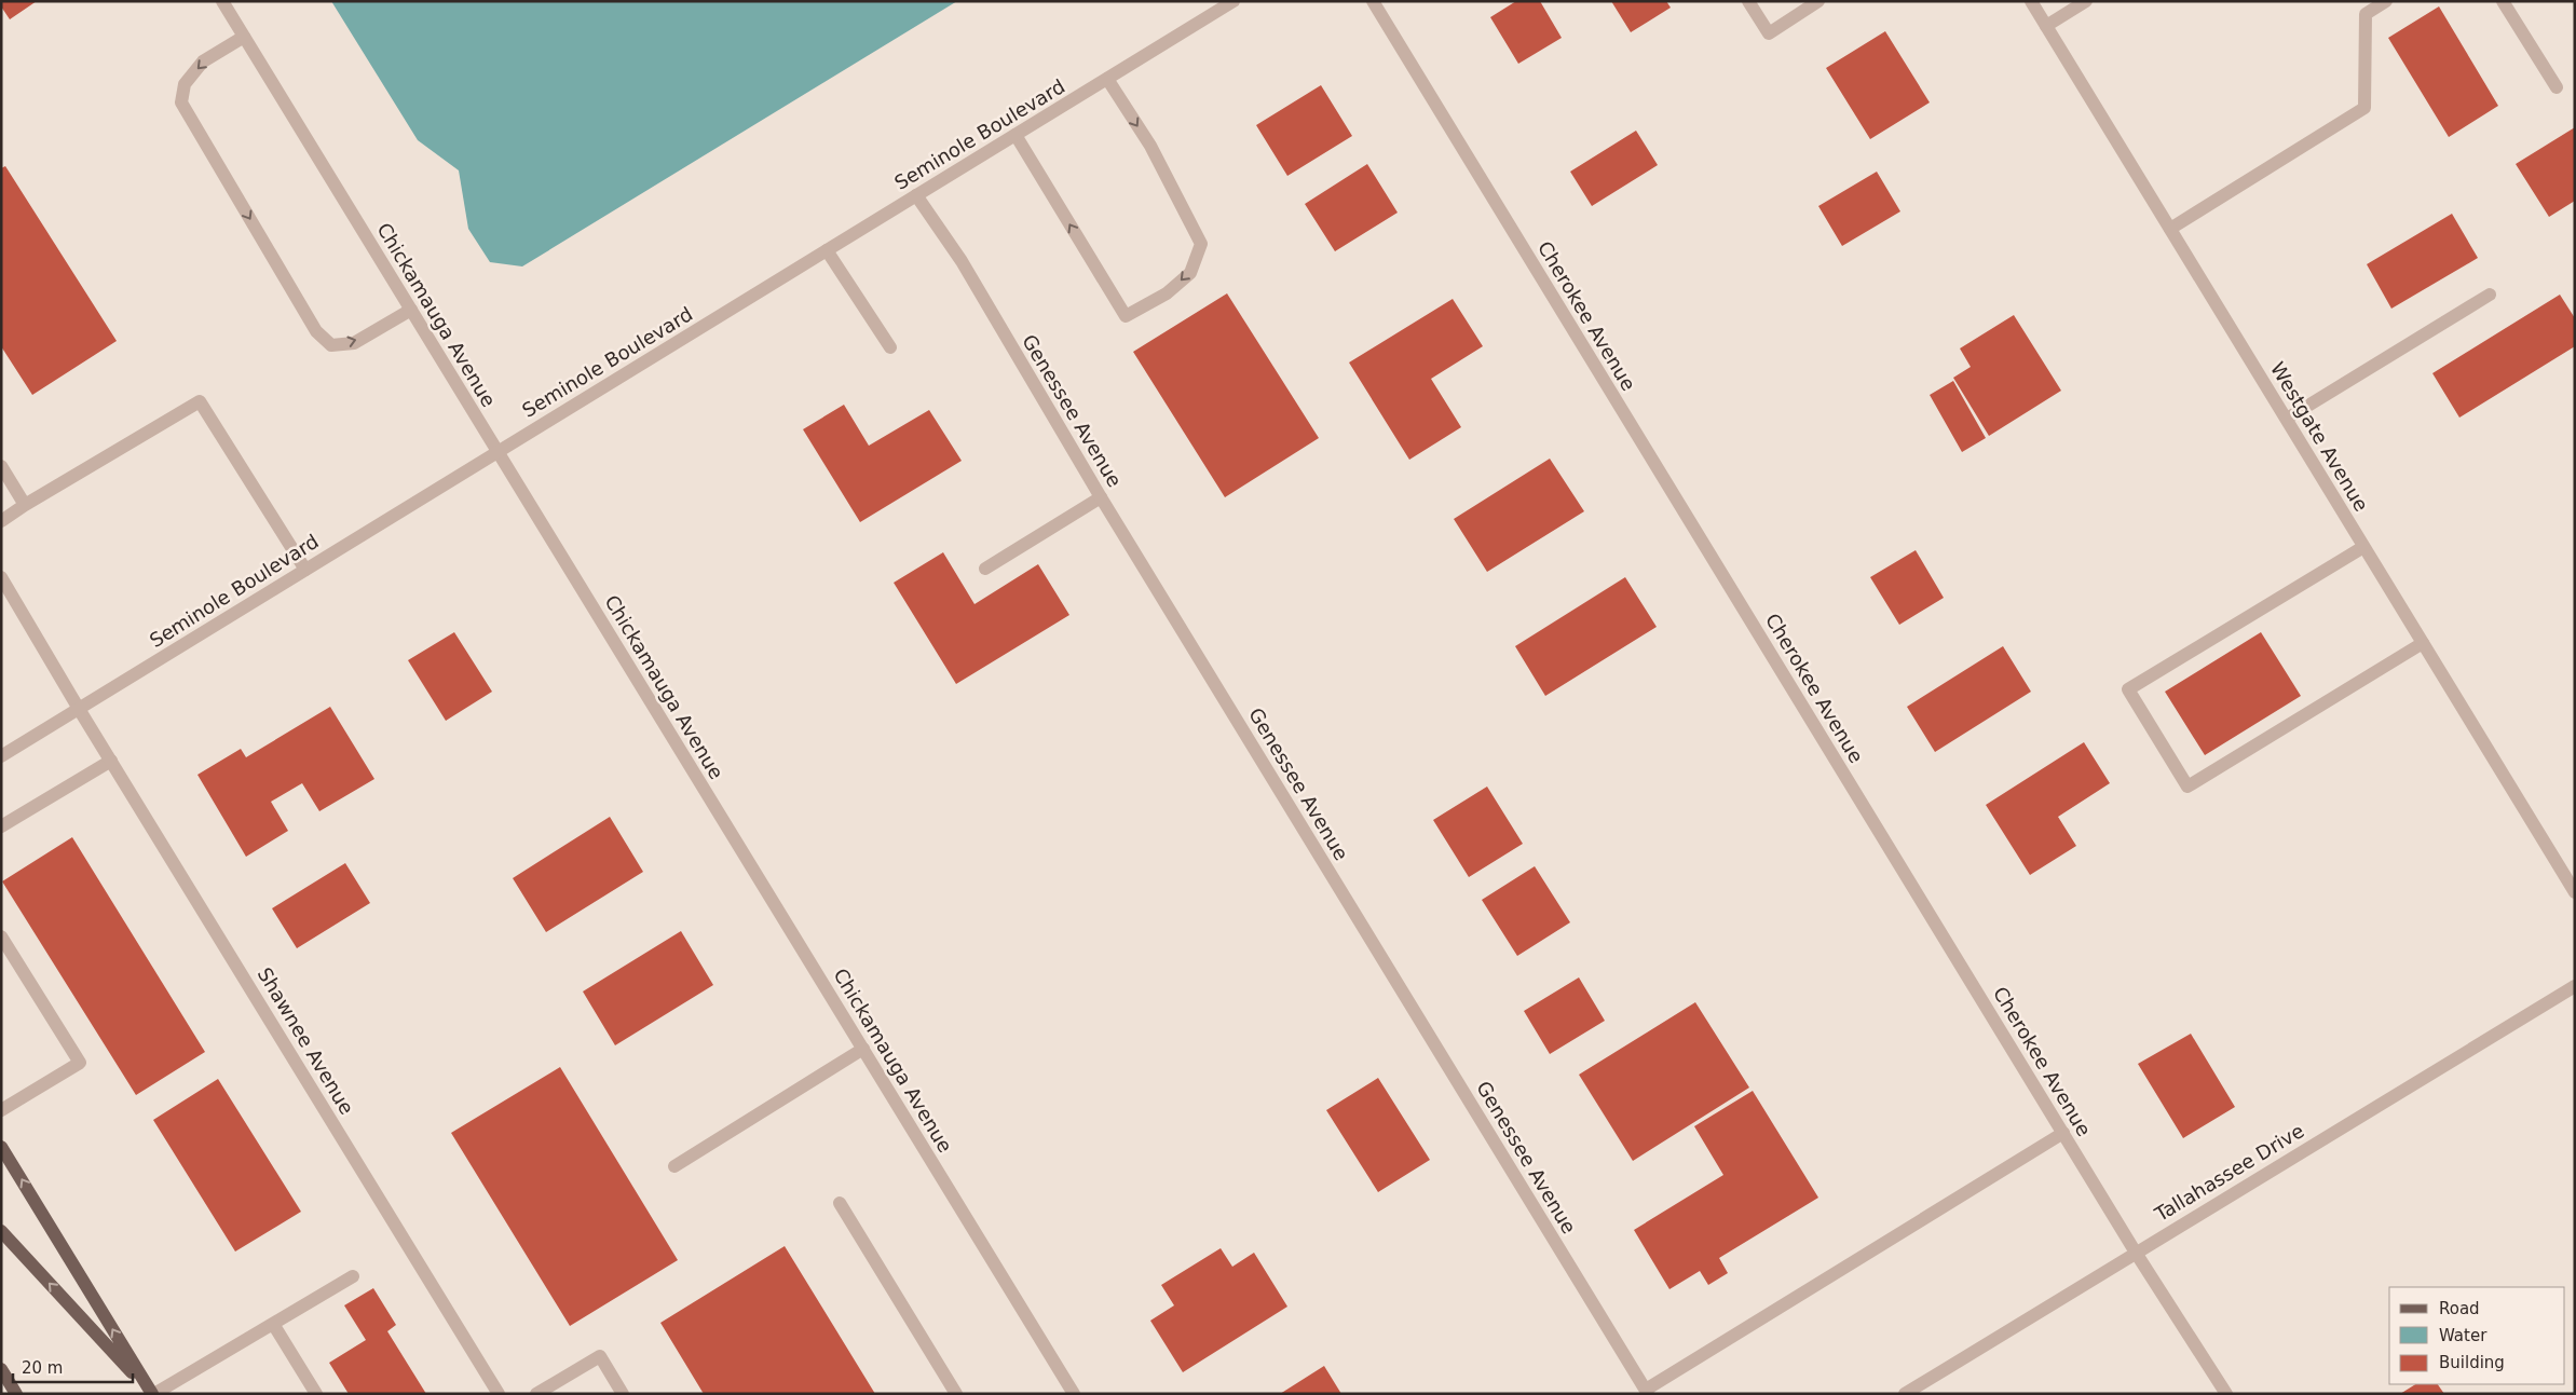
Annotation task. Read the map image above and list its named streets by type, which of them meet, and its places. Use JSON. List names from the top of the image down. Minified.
{"streets":{"street":["Seminole Boulevard","Chickamauga Avenue","Cherokee Avenue","Genessee Avenue","Westgate Avenue","Shawnee Avenue","Tallahassee Drive"]},"crossings":[["Seminole Boulevard","Chickamauga Avenue"],["Seminole Boulevard","Genessee Avenue"],["Seminole Boulevard","Shawnee Avenue"],["Cherokee Avenue","Tallahassee Drive"]],"legend":["Road","Water","Building"],"scale_bar":"20 m"}
